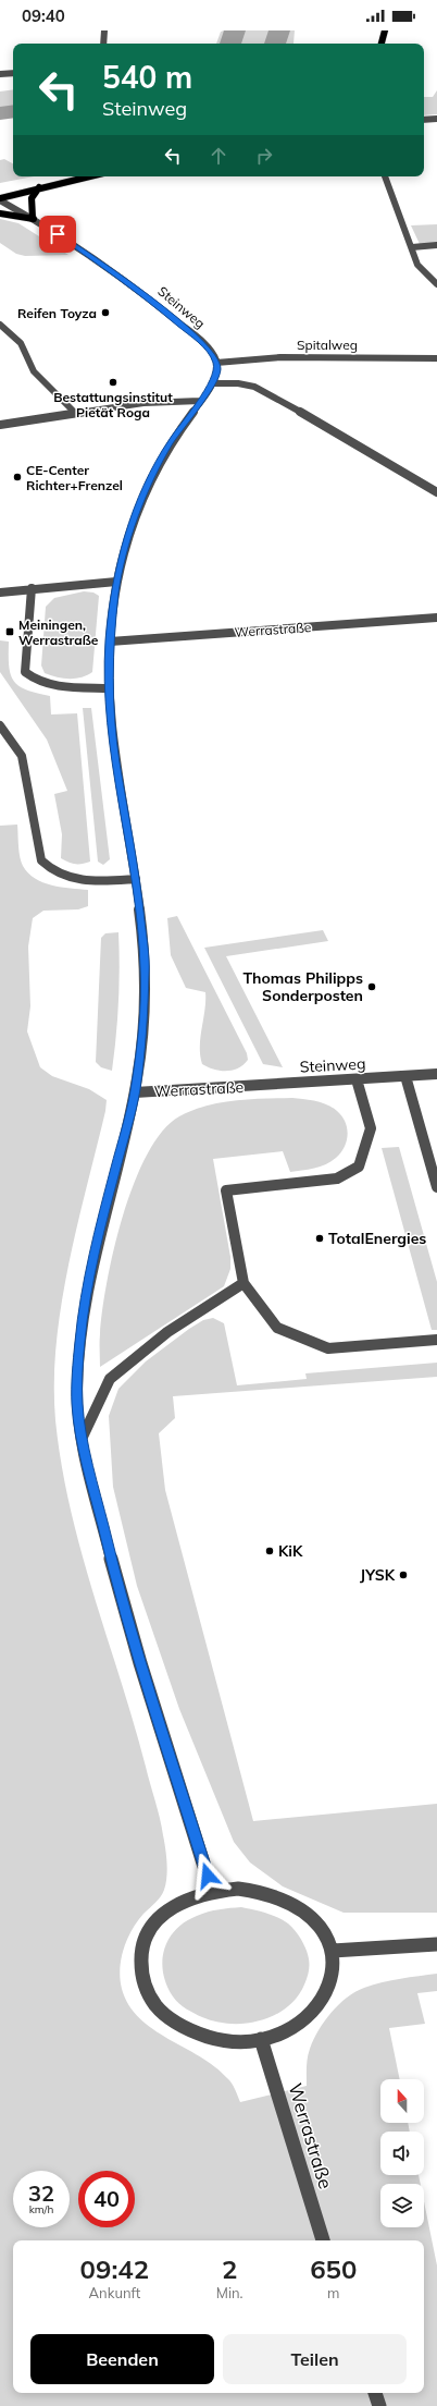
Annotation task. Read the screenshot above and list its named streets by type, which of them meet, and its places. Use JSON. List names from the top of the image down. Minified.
{"streets":{"street":["Steinweg","Spitalweg","Werrastraße"]},"crossings":[["Steinweg","Spitalweg"],["Steinweg","Werrastraße"]],"places":{"other":["Reifen Toyza","Bestattungsinstitut Pietät Roga","CE-Center Richter+Frenzel","Thomas Philipps Sonderposten","TotalEnergies","KiK","JYSK"],"transit":["Meiningen, Werrastraße"]},"north":"top","page":{"status":"09:40","turn":["540 m","Steinweg"],"speed":"32 km/h","limit":"40","eta":["09:42","Ankunft","2","Min.","650","m"],"buttons":["Beenden","Teilen"]}}
